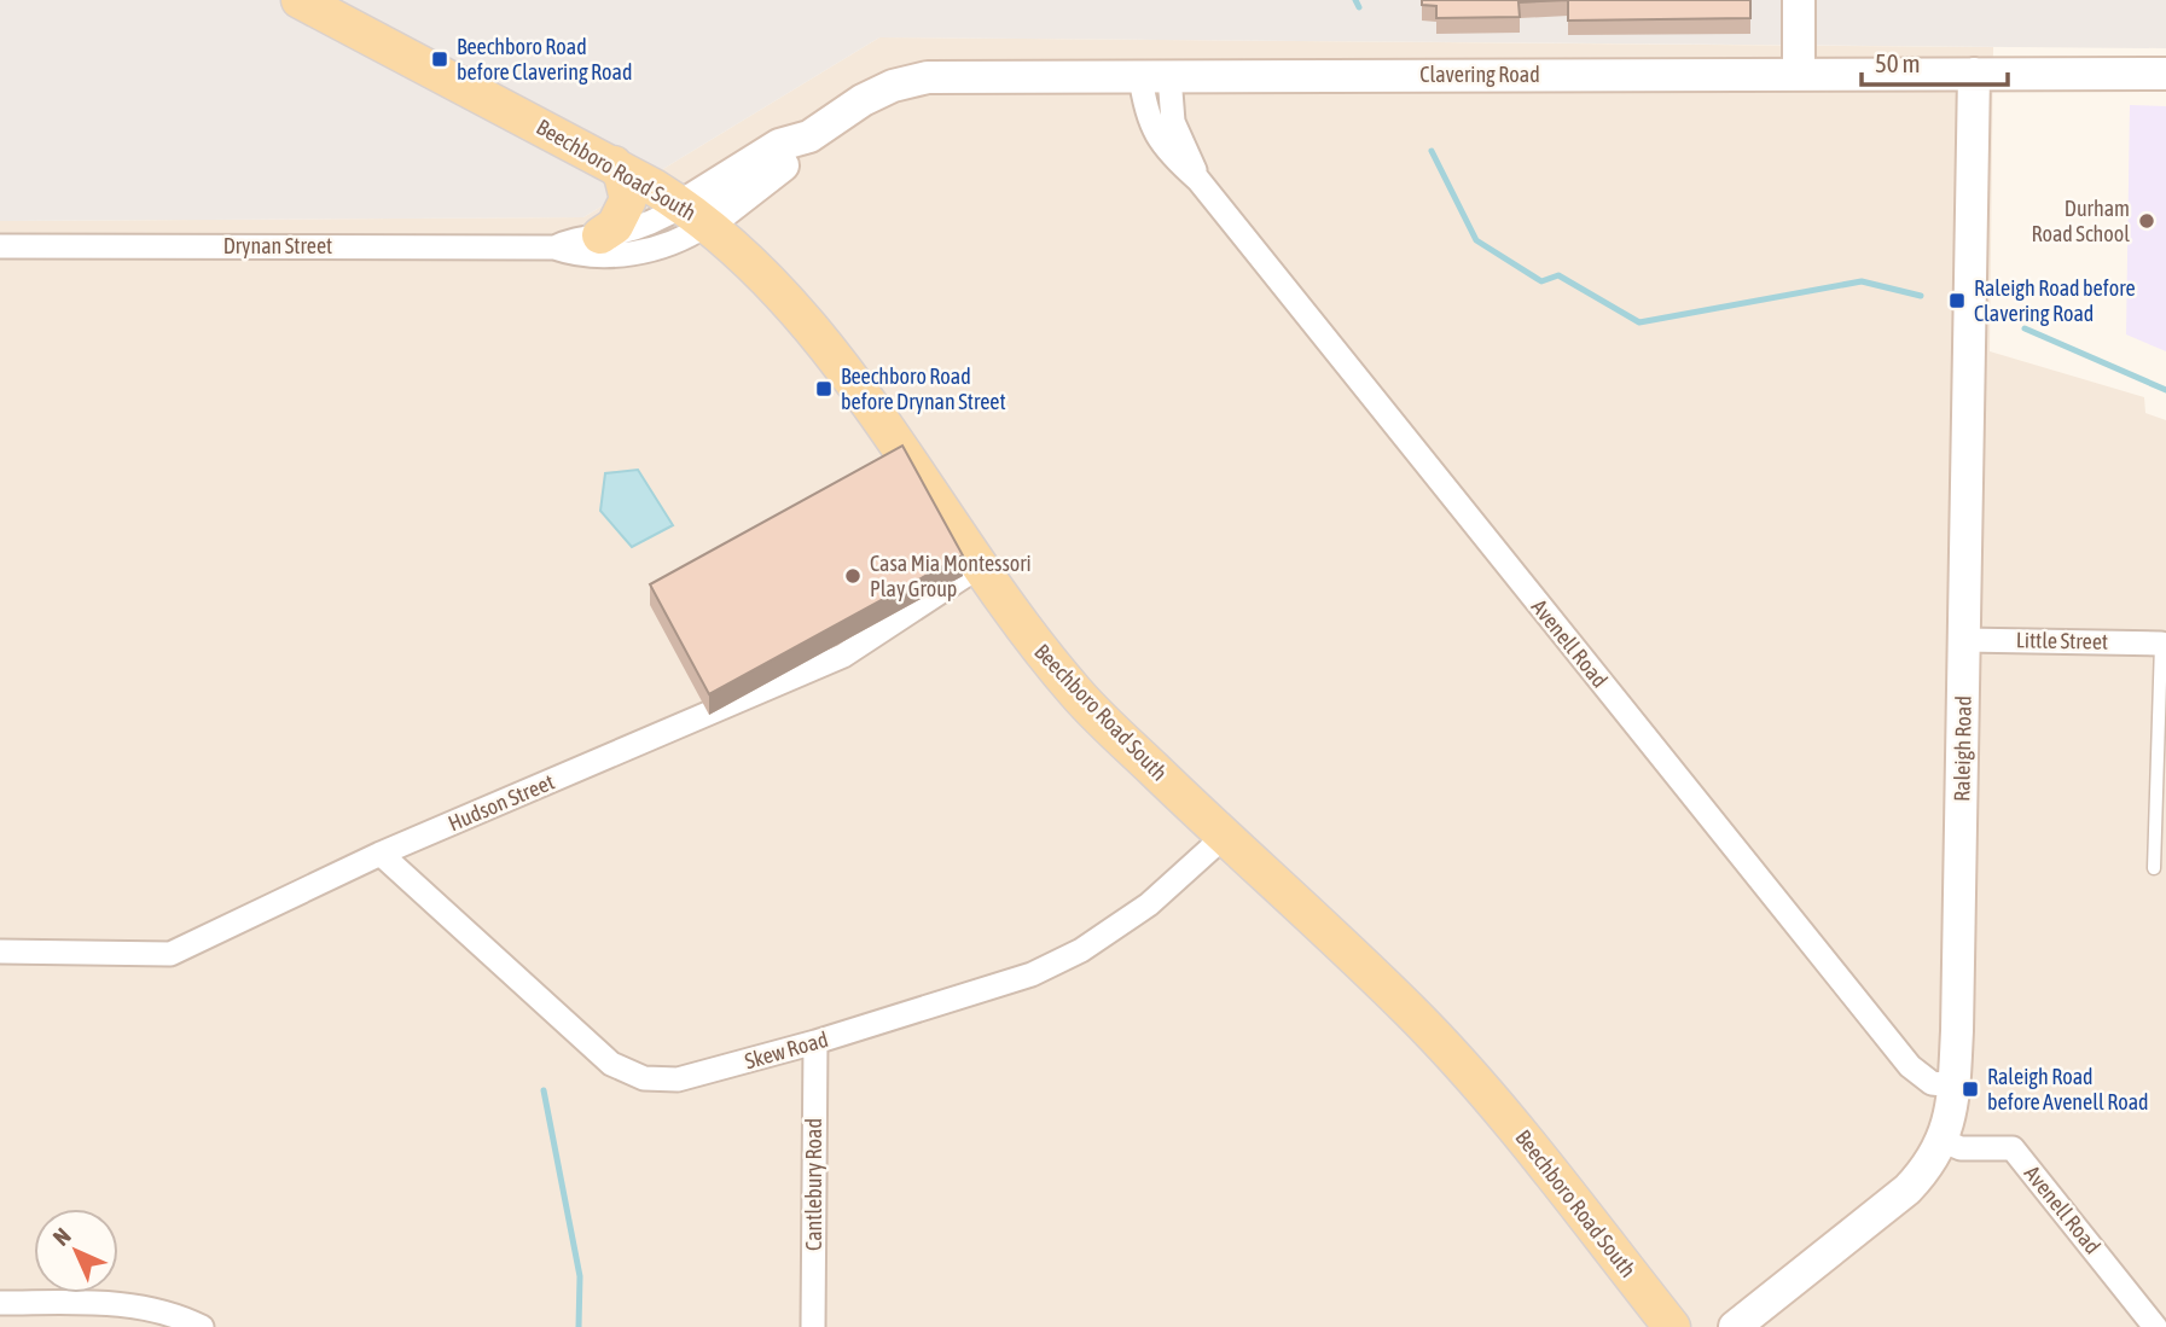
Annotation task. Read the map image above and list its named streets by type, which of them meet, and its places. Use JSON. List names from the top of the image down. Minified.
{"streets":{"main road":["Beechboro Road South"],"street":["Clavering Road","Drynan Street","Little Street","Avenell Road","Raleigh Road","Hudson Street","Skew Road","Cantlebury Road"]},"crossings":[["Clavering Road","Beechboro Road South"],["Clavering Road","Drynan Street"],["Clavering Road","Avenell Road"],["Clavering Road","Raleigh Road"],["Beechboro Road South","Drynan Street"],["Beechboro Road South","Hudson Street"],["Beechboro Road South","Skew Road"],["Little Street","Raleigh Road"],["Avenell Road","Raleigh Road"],["Hudson Street","Skew Road"],["Skew Road","Cantlebury Road"]],"places":{"transit":["Beechboro Road before Clavering Road","Raleigh Road before Clavering Road","Beechboro Road before Drynan Street","Raleigh Road before Avenell Road"],"other":["Durham Road School","Casa Mia Montessori Play Group"]},"scale_bar":"50 m","north":"top left"}
